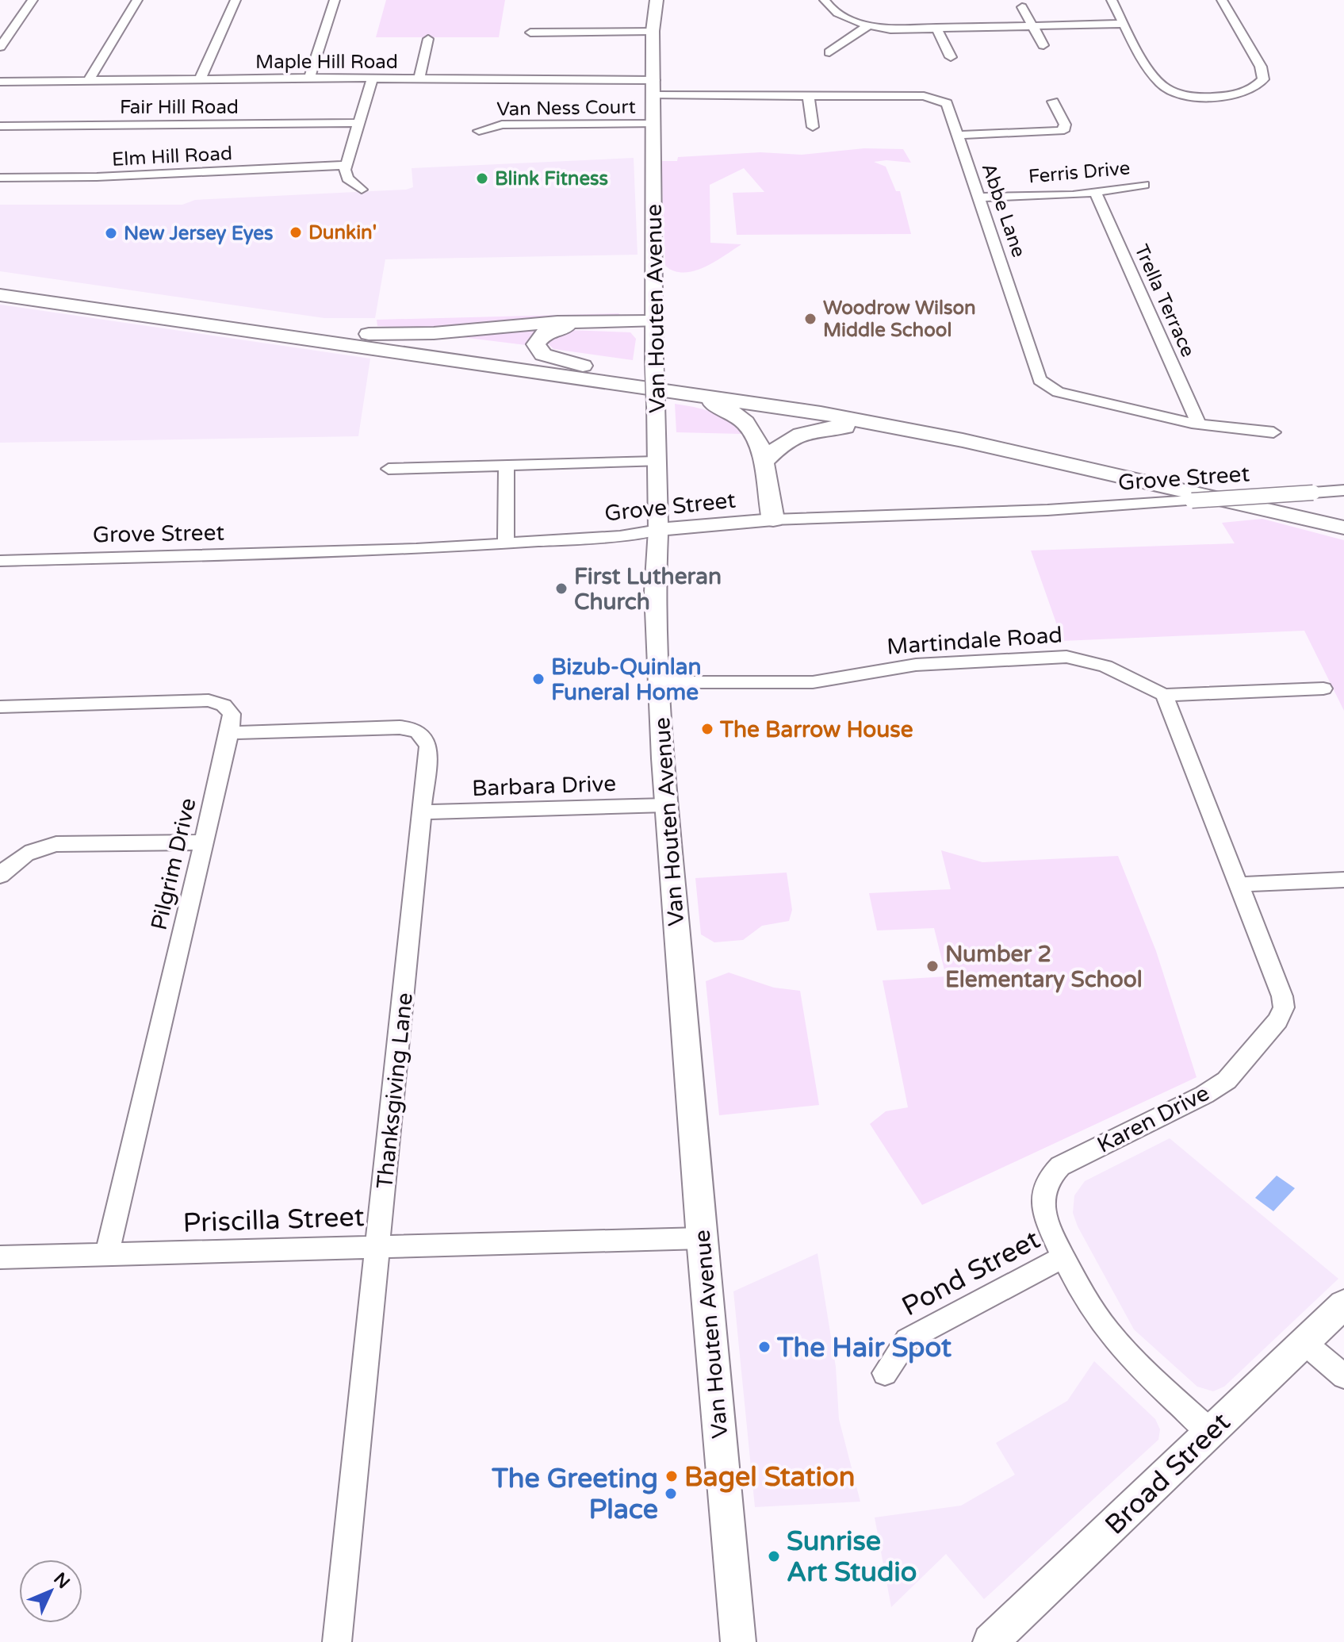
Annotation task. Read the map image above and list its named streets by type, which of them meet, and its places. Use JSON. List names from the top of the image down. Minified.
{"streets":{"main road":["Van Houten Avenue","Grove Street","Broad Street"],"street":["Maple Hill Road","Fair Hill Road","Van Ness Court","Elm Hill Road","Ferris Drive","Abbe Lane","Trella Terrace","Martindale Road","Barbara Drive","Pilgrim Drive","Thanksgiving Lane","Karen Drive","Priscilla Street","Pond Street"]},"crossings":[["Maple Hill Road","Abbe Lane"],["Maple Hill Road","Van Houten Avenue"],["Van Ness Court","Van Houten Avenue"],["Ferris Drive","Abbe Lane"],["Ferris Drive","Trella Terrace"],["Abbe Lane","Trella Terrace"],["Abbe Lane","Van Houten Avenue"],["Van Houten Avenue","Grove Street"],["Van Houten Avenue","Martindale Road"],["Van Houten Avenue","Barbara Drive"],["Van Houten Avenue","Priscilla Street"],["Martindale Road","Karen Drive"],["Barbara Drive","Thanksgiving Lane"],["Pilgrim Drive","Thanksgiving Lane"],["Pilgrim Drive","Priscilla Street"],["Thanksgiving Lane","Priscilla Street"],["Karen Drive","Pond Street"],["Karen Drive","Broad Street"]],"places":["Blink Fitness","Dunkin'","New Jersey Eyes","Woodrow Wilson Middle School","First Lutheran Church","Bizub-Quinlan Funeral Home","The Barrow House","Number 2 Elementary School","The Hair Spot","Bagel Station","The Greeting Place","Sunrise Art Studio"],"north":"top right"}
